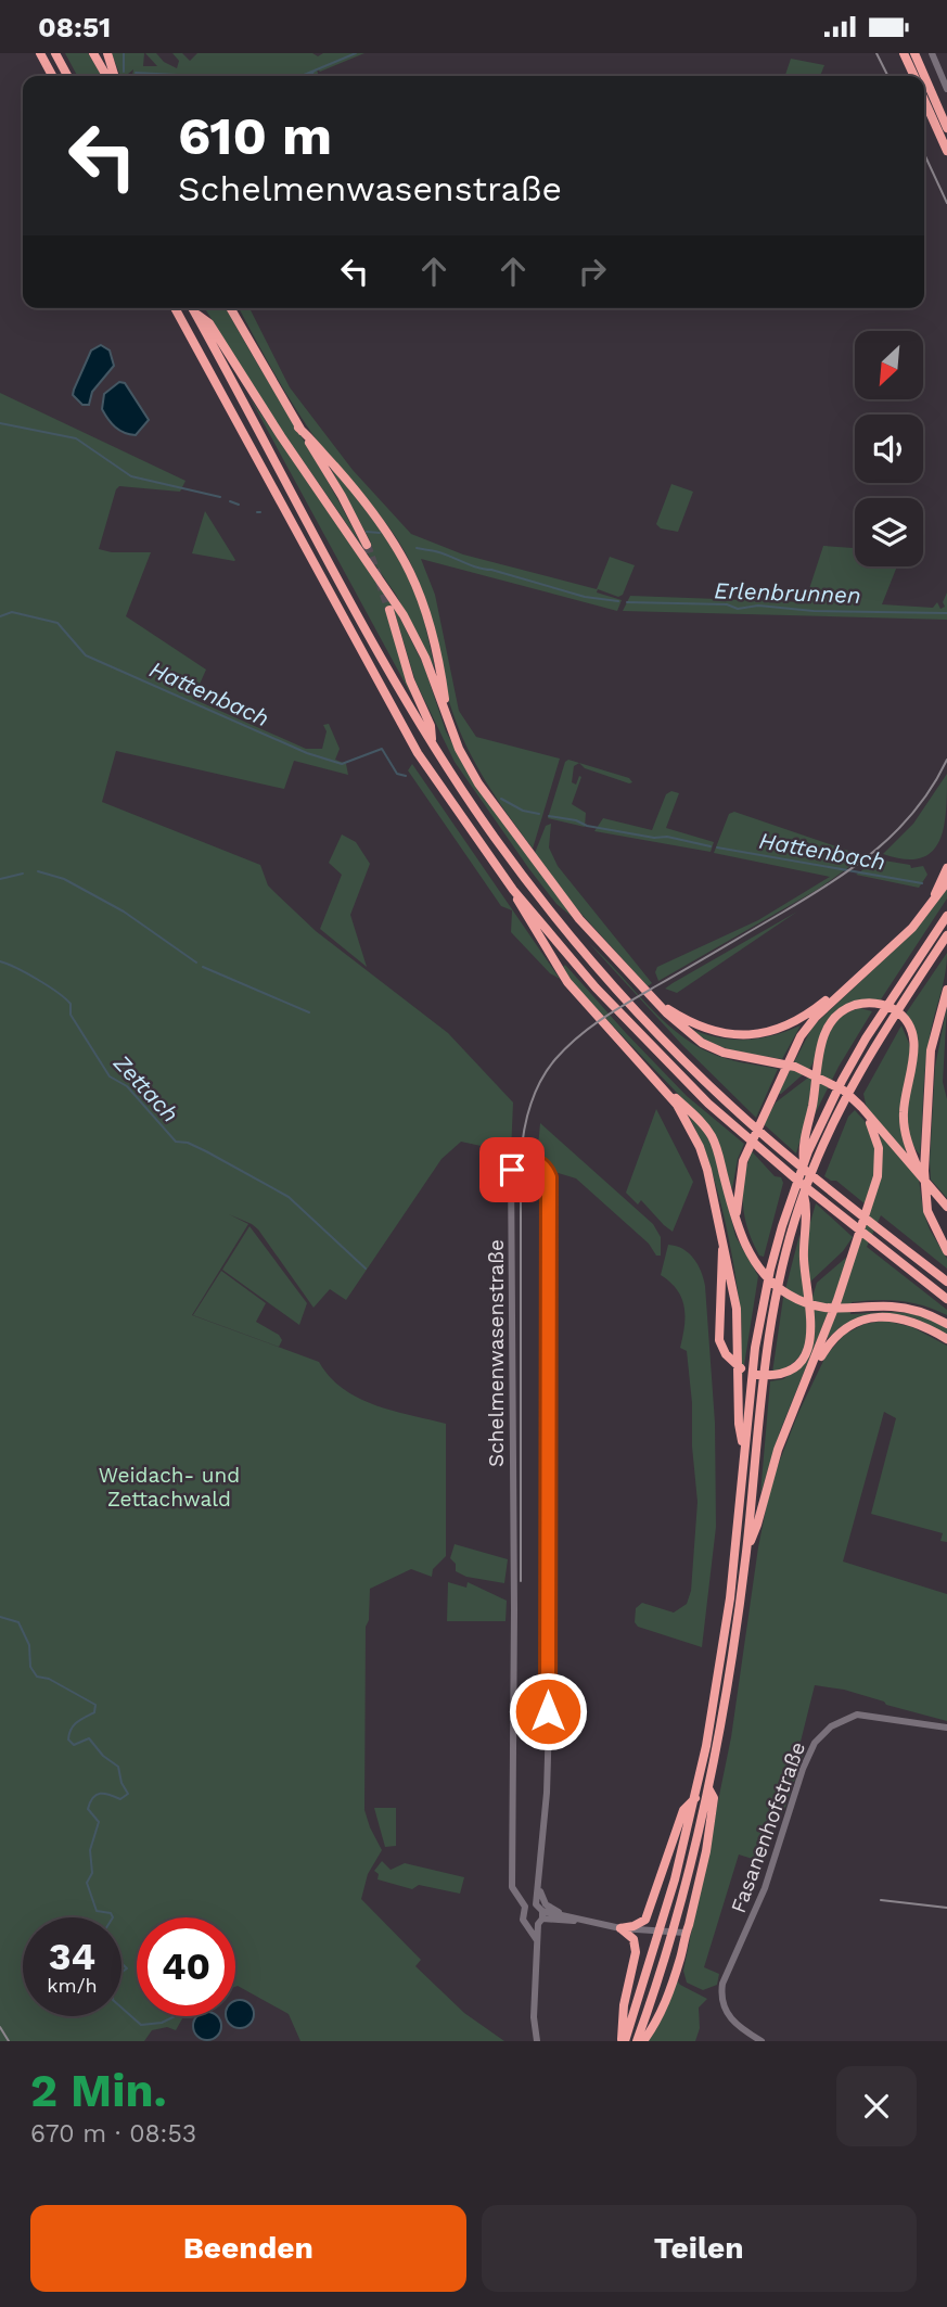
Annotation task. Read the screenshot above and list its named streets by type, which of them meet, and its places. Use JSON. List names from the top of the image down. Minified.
{"streets":{"street":["Schelmenwasenstraße","Fasanenhofstraße"]},"water":["Erlenbrunnen","Hattenbach","Zettach"],"parks":["Weidach- und Zettachwald"],"north":"bottom left","page":{"status":"08:51","turn":["610 m","Schelmenwasenstraße"],"speed":"34 km/h","limit":"40","heading":["2 Min.","670 m · 08:53"],"buttons":["Beenden","Teilen"]}}
